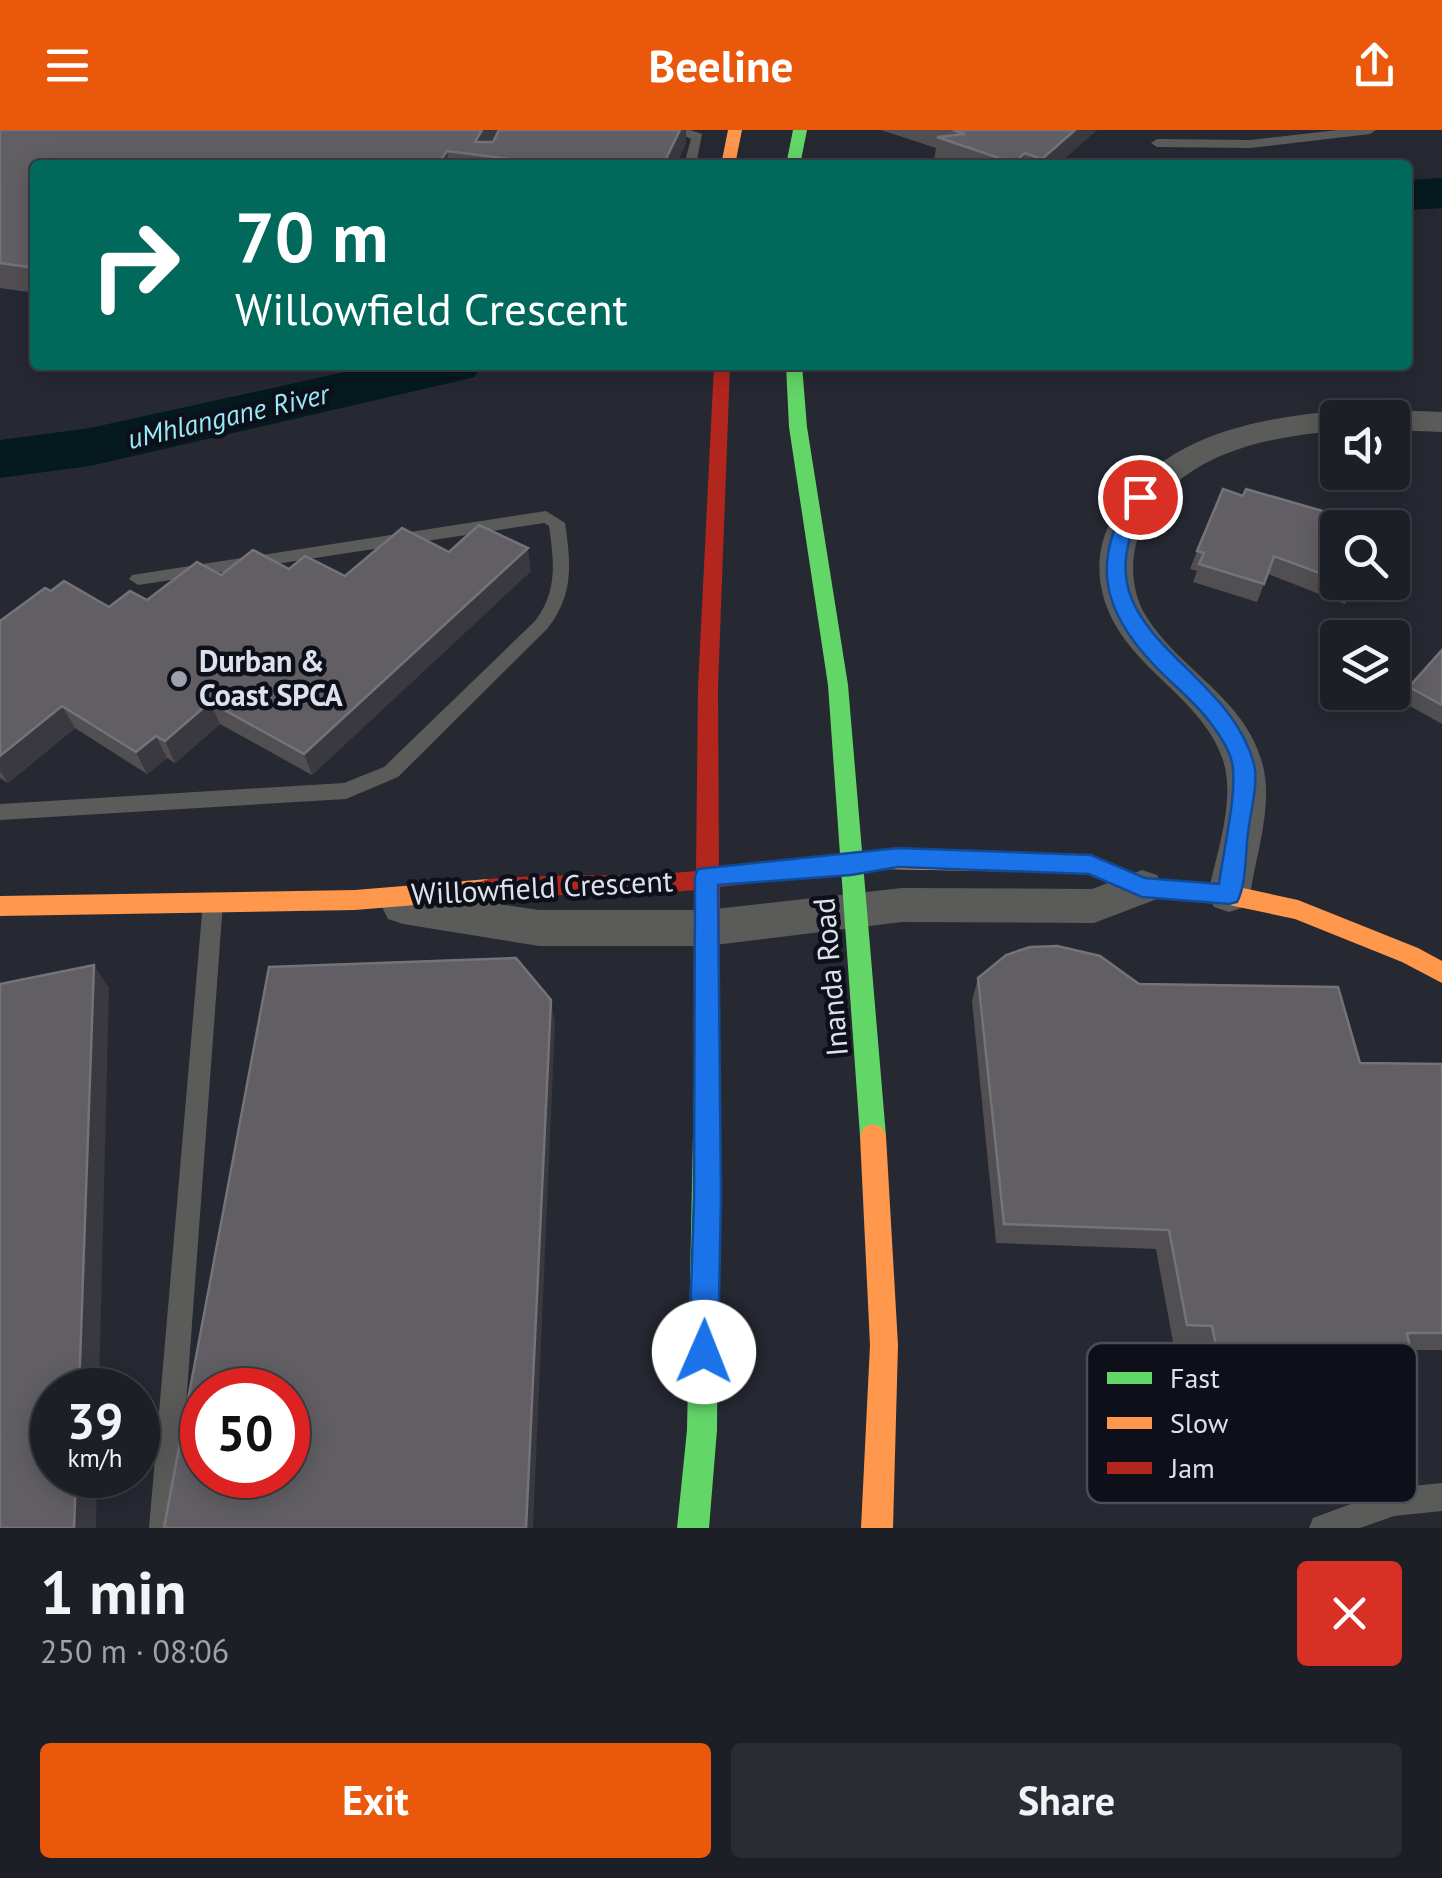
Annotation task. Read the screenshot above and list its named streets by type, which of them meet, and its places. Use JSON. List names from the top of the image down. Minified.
{"streets":{"main road":["Willowfield Crescent","Inanda Road"]},"crossings":[["Willowfield Crescent","Inanda Road"]],"water":["uMhlangane River"],"places":["Durban & Coast SPCA"],"legend":["Fast","Slow","Jam"],"page":{"header":"Beeline","turn":["70 m","Willowfield Crescent"],"speed":"39 km/h","limit":"50","heading":["1 min","250 m · 08:06"],"buttons":["Exit","Share"]}}
